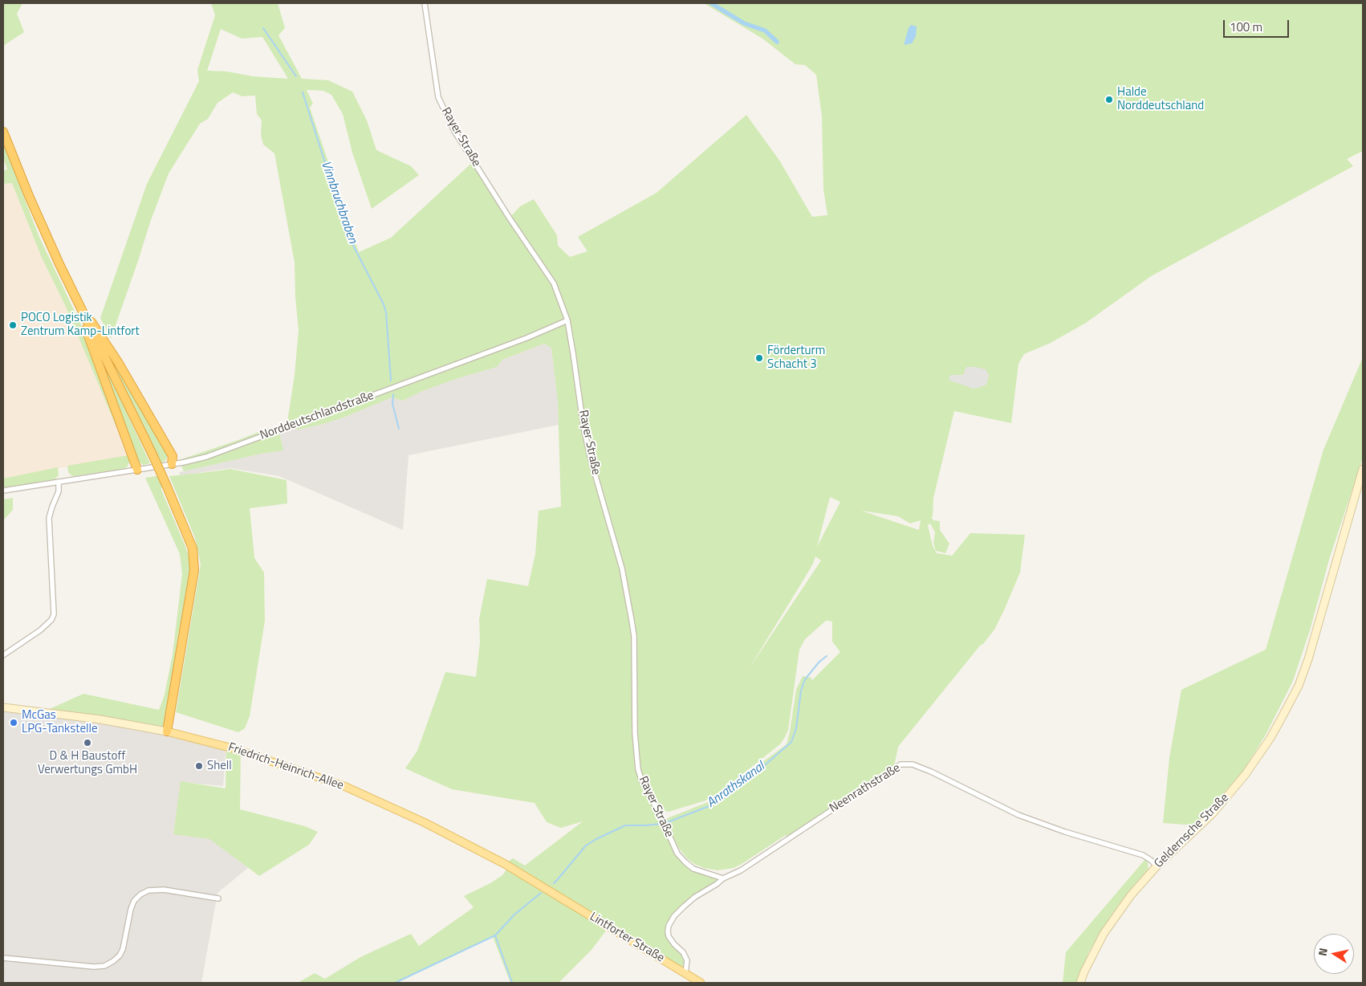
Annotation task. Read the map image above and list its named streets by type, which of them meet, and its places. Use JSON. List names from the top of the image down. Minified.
{"streets":{"main road":["Friedrich-Heinrich-Allee","Geldernsche Straße","Lintforter Straße"],"street":["Rayer Straße","Norddeutschlandstraße","Neenrathstraße"]},"crossings":[["Rayer Straße","Norddeutschlandstraße"],["Rayer Straße","Neenrathstraße"],["Friedrich-Heinrich-Allee","Lintforter Straße"],["Neenrathstraße","Geldernsche Straße"],["Neenrathstraße","Lintforter Straße"]],"water":["Vinnbruchbraben","Anrathskanal"],"places":["Halde Norddeutschland","POCO Logistik Zentrum Kamp-Lintfort","Förderturm Schacht 3","McGas LPG-Tankstelle","D & H Baustoff Verwertungs GmbH","Shell"],"scale_bar":"100 m","north":"left"}
